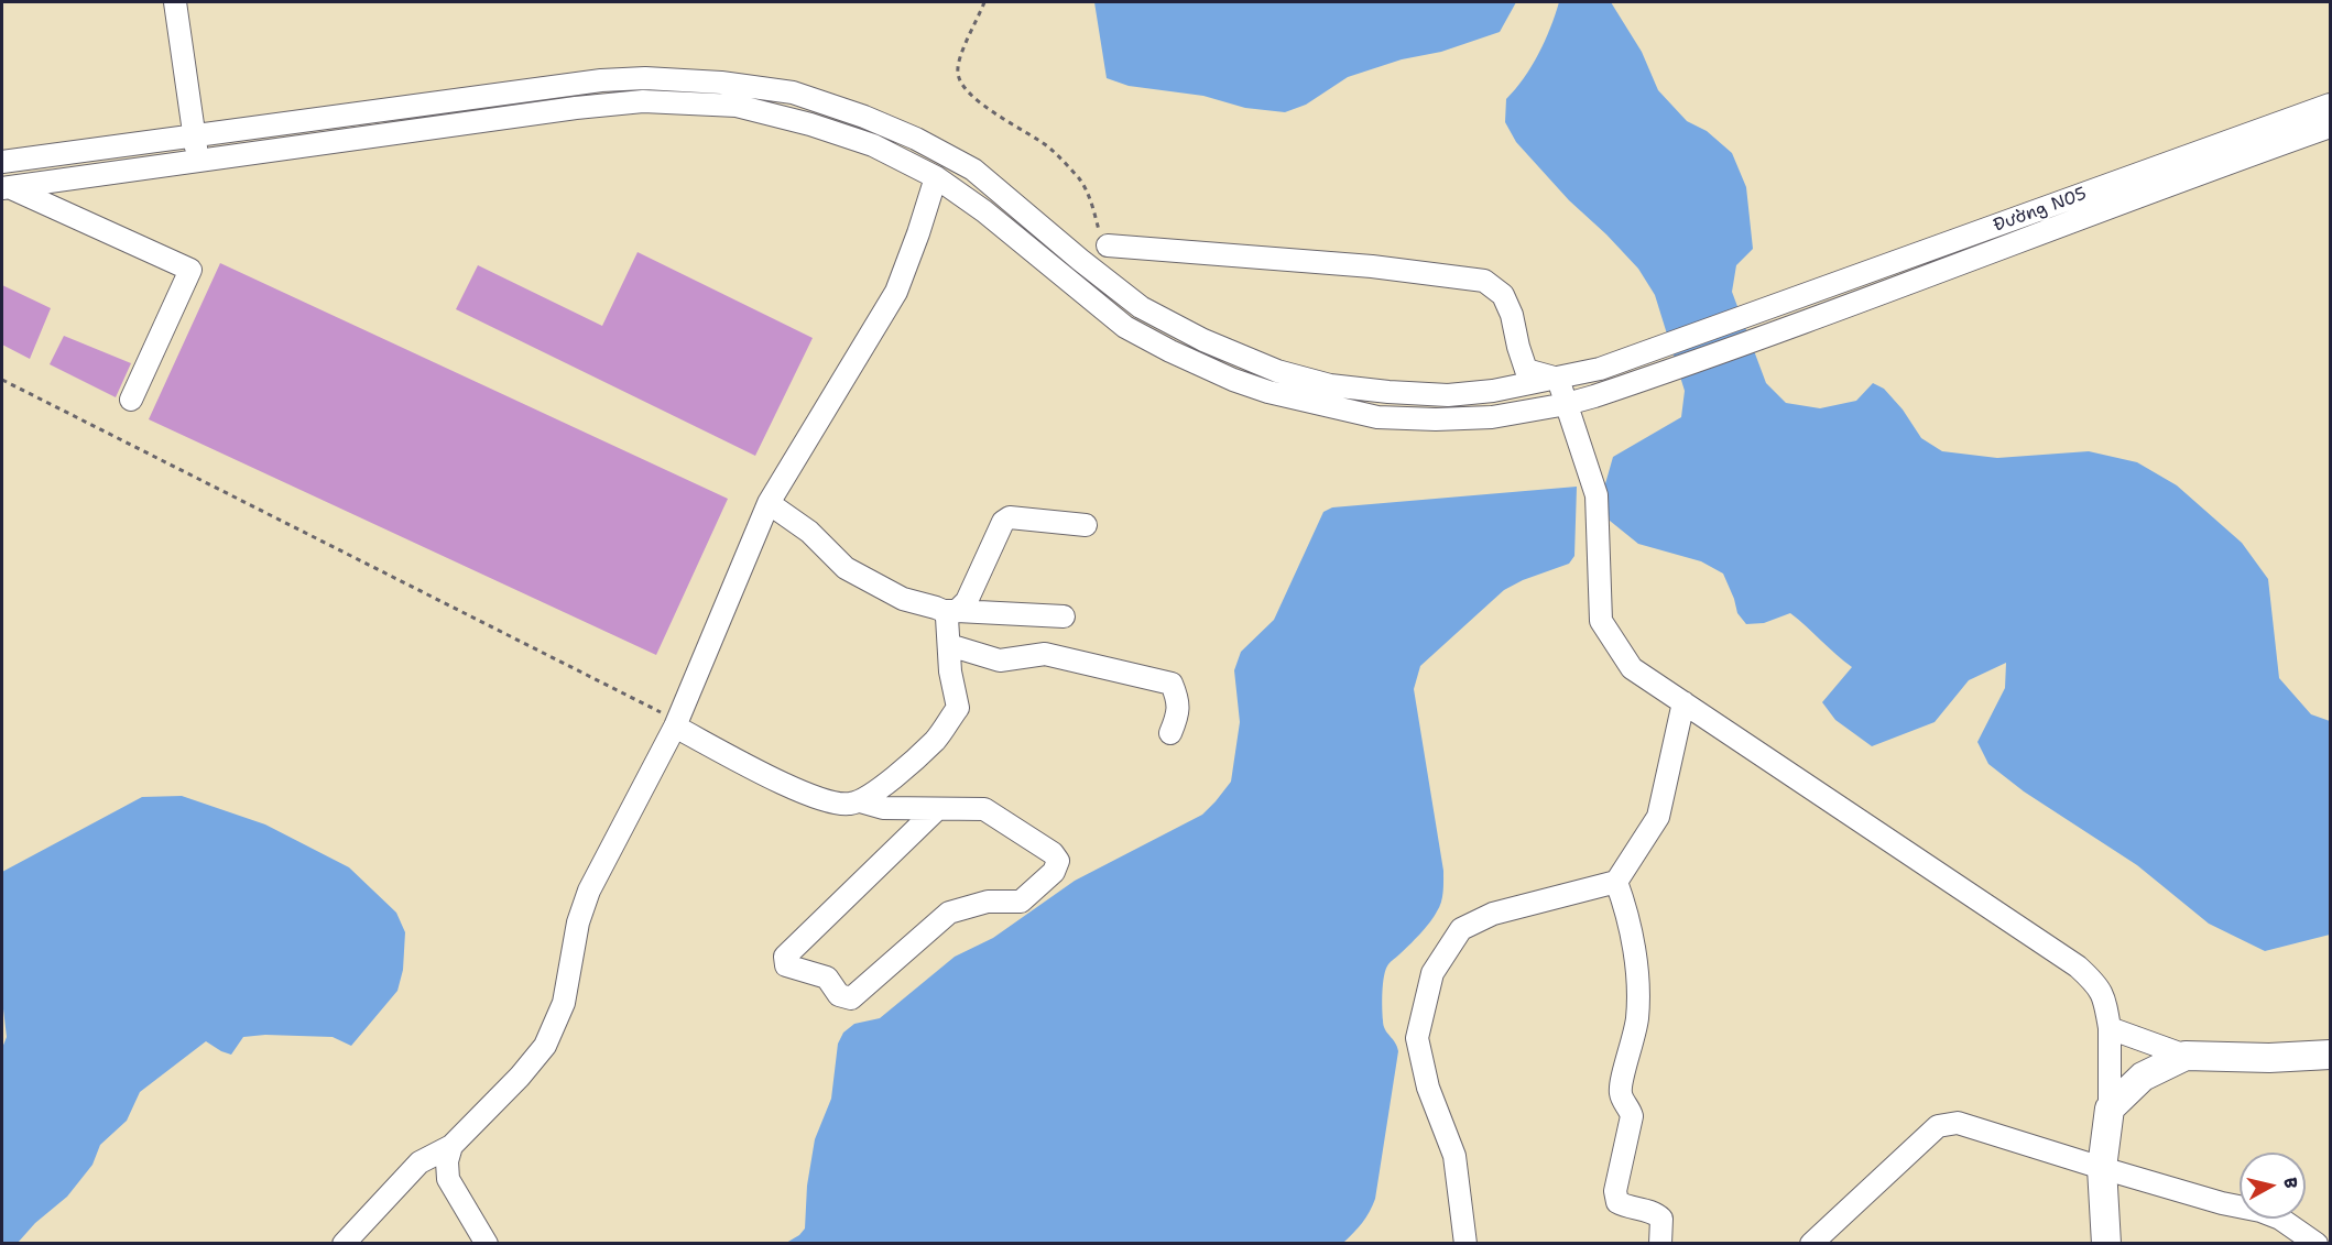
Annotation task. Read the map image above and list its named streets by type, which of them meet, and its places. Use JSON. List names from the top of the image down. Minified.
{"streets":{"street":["Đường N05"]},"north":"right"}
